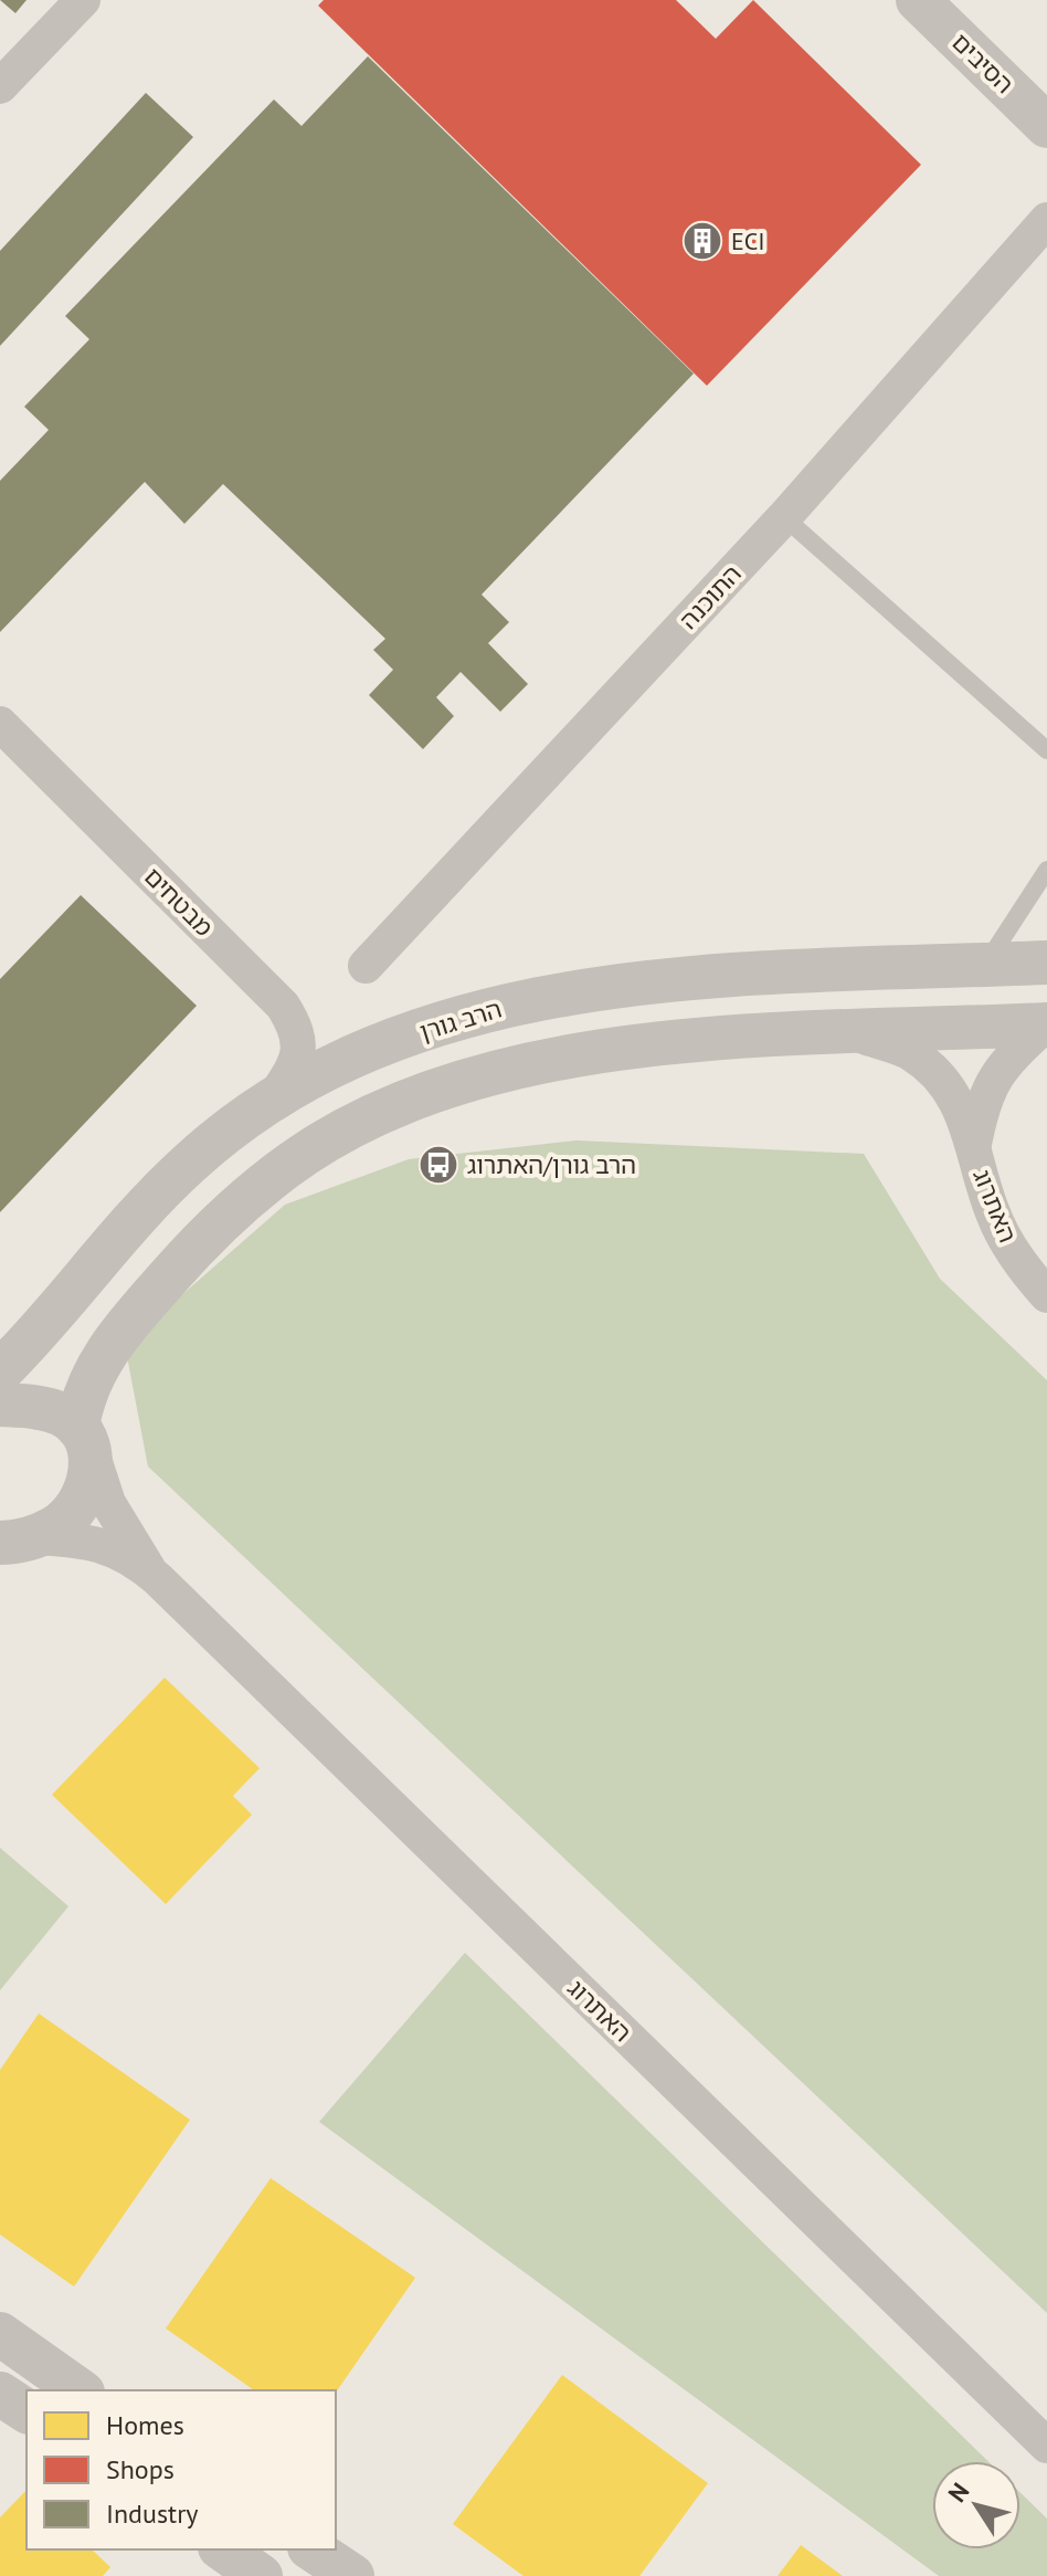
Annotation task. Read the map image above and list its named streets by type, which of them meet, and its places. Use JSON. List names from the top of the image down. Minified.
{"streets":{"street":["הסיבים","התוכנה","מבטחים","הרב גורן","האתרוג"]},"crossings":[["מבטחים","הרב גורן"]],"places":{"building":["ECI"],"bus stop":["הרב גורן/האתרוג"]},"legend":["Homes","Shops","Industry"],"north":"top left"}
